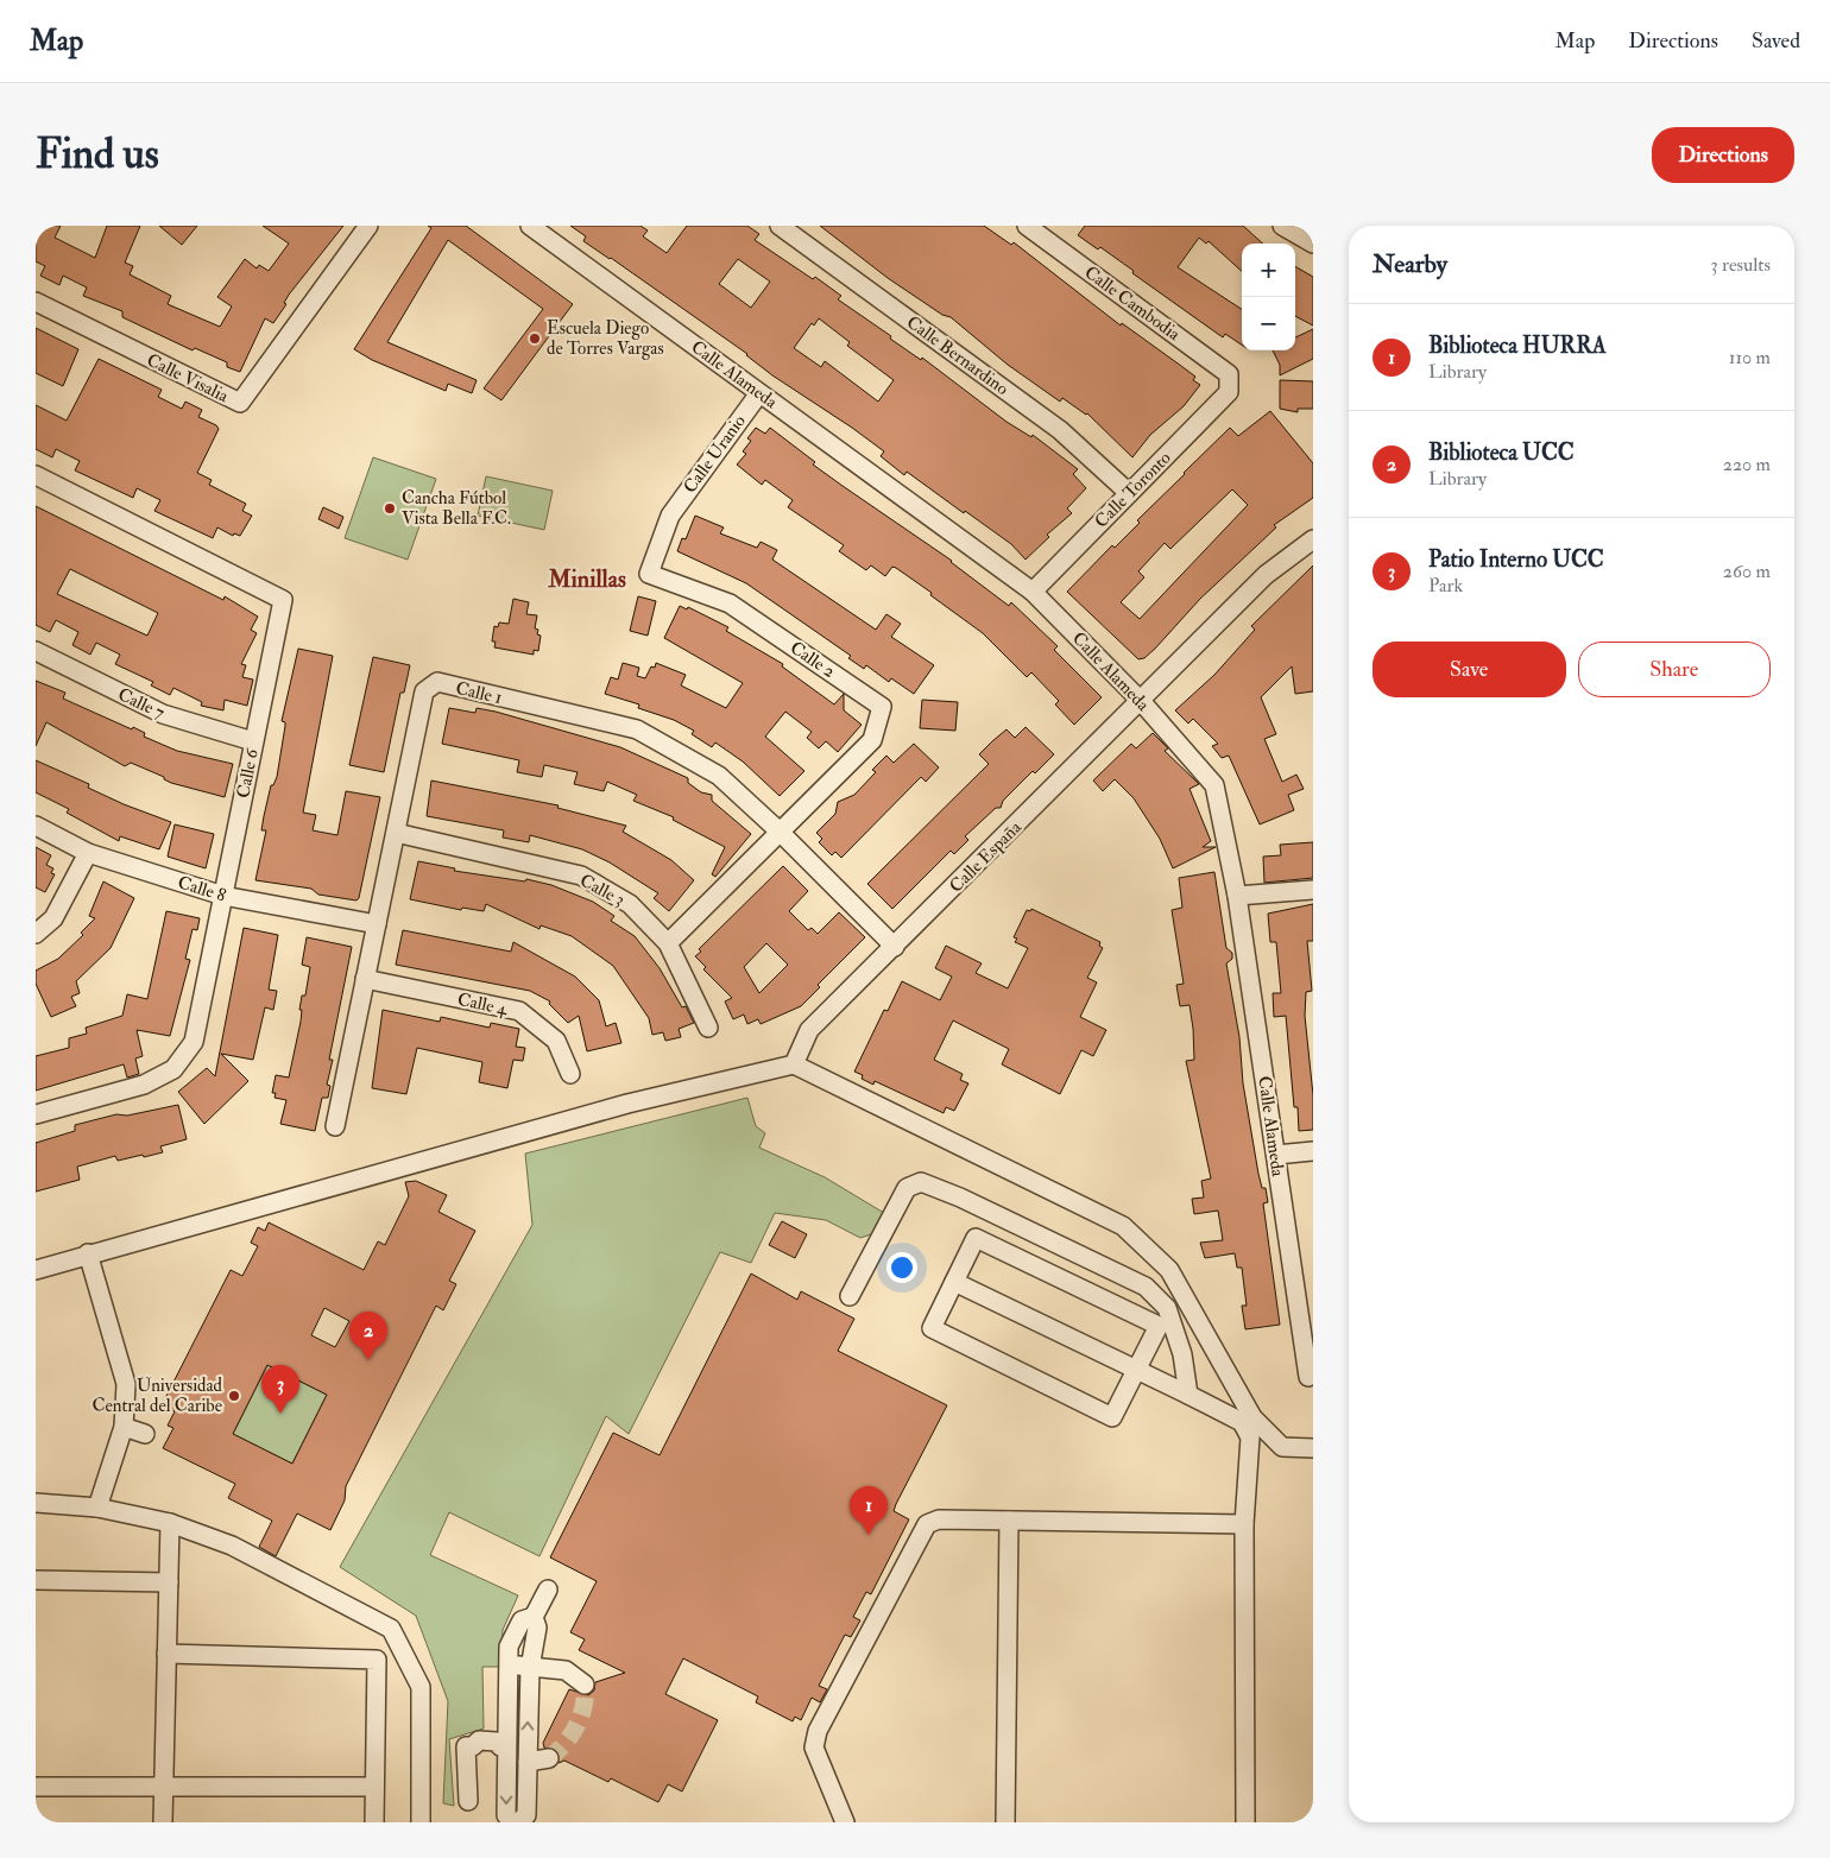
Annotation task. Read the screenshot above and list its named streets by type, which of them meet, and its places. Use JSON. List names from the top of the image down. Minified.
{"streets":{"street":["Calle Cambodia","Calle Bernardino","Calle Alameda","Calle Visalia","Calle Uranio","Calle Toronto","Calle 2","Calle 1","Calle 7","Calle 6","Calle España","Calle 8","Calle 3","Calle 4"]},"crossings":[["Calle Cambodia","Calle Toronto"],["Calle Bernardino","Calle Toronto"],["Calle Alameda","Calle Uranio"],["Calle Alameda","Calle Toronto"],["Calle Alameda","Calle España"],["Calle Uranio","Calle 2"],["Calle 2","Calle 1"],["Calle 1","Calle España"],["Calle 1","Calle 8"],["Calle 1","Calle 3"],["Calle 1","Calle 4"],["Calle 7","Calle 6"],["Calle 6","Calle 8"]],"districts":["Minillas"],"places":["Escuela Diego de Torres Vargas","Cancha Fútbol Vista Bella F.C.","Universidad Central del Caribe"],"page":{"header":"Map","nav":["Map","Directions","Saved"],"buttons":["Directions",["Save","Share"]],"title":"Find us","heading":["Nearby","3 results"],"map_buttons":["+","−"],"list":[{"mark":"1","name":"Biblioteca HURRA","note":"Library","value":"110 m"},{"mark":"2","name":"Biblioteca UCC","note":"Library","value":"220 m"},{"mark":"3","name":"Patio Interno UCC","note":"Park","value":"260 m"}],"pins":["2","3","1"]}}
